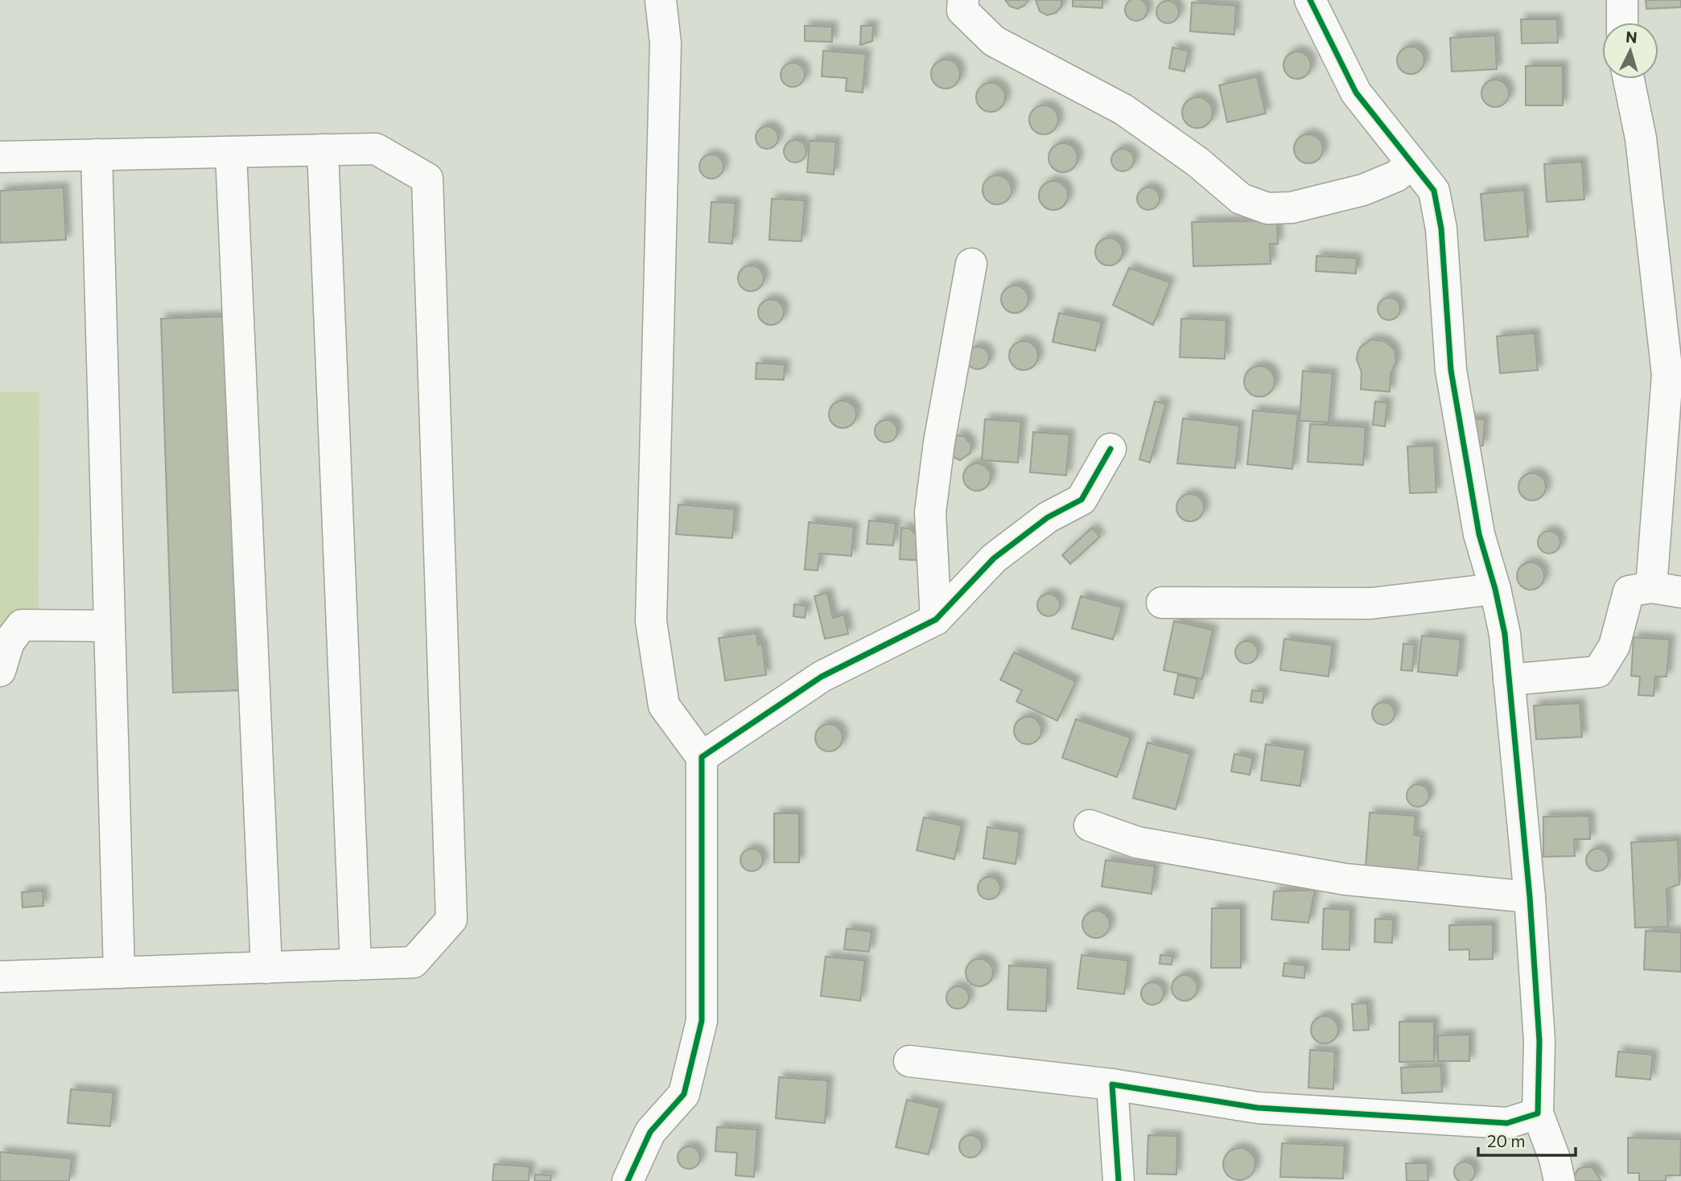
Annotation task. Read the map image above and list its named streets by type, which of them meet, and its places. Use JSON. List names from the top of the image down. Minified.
{"scale_bar":"20 m","north":"top"}
